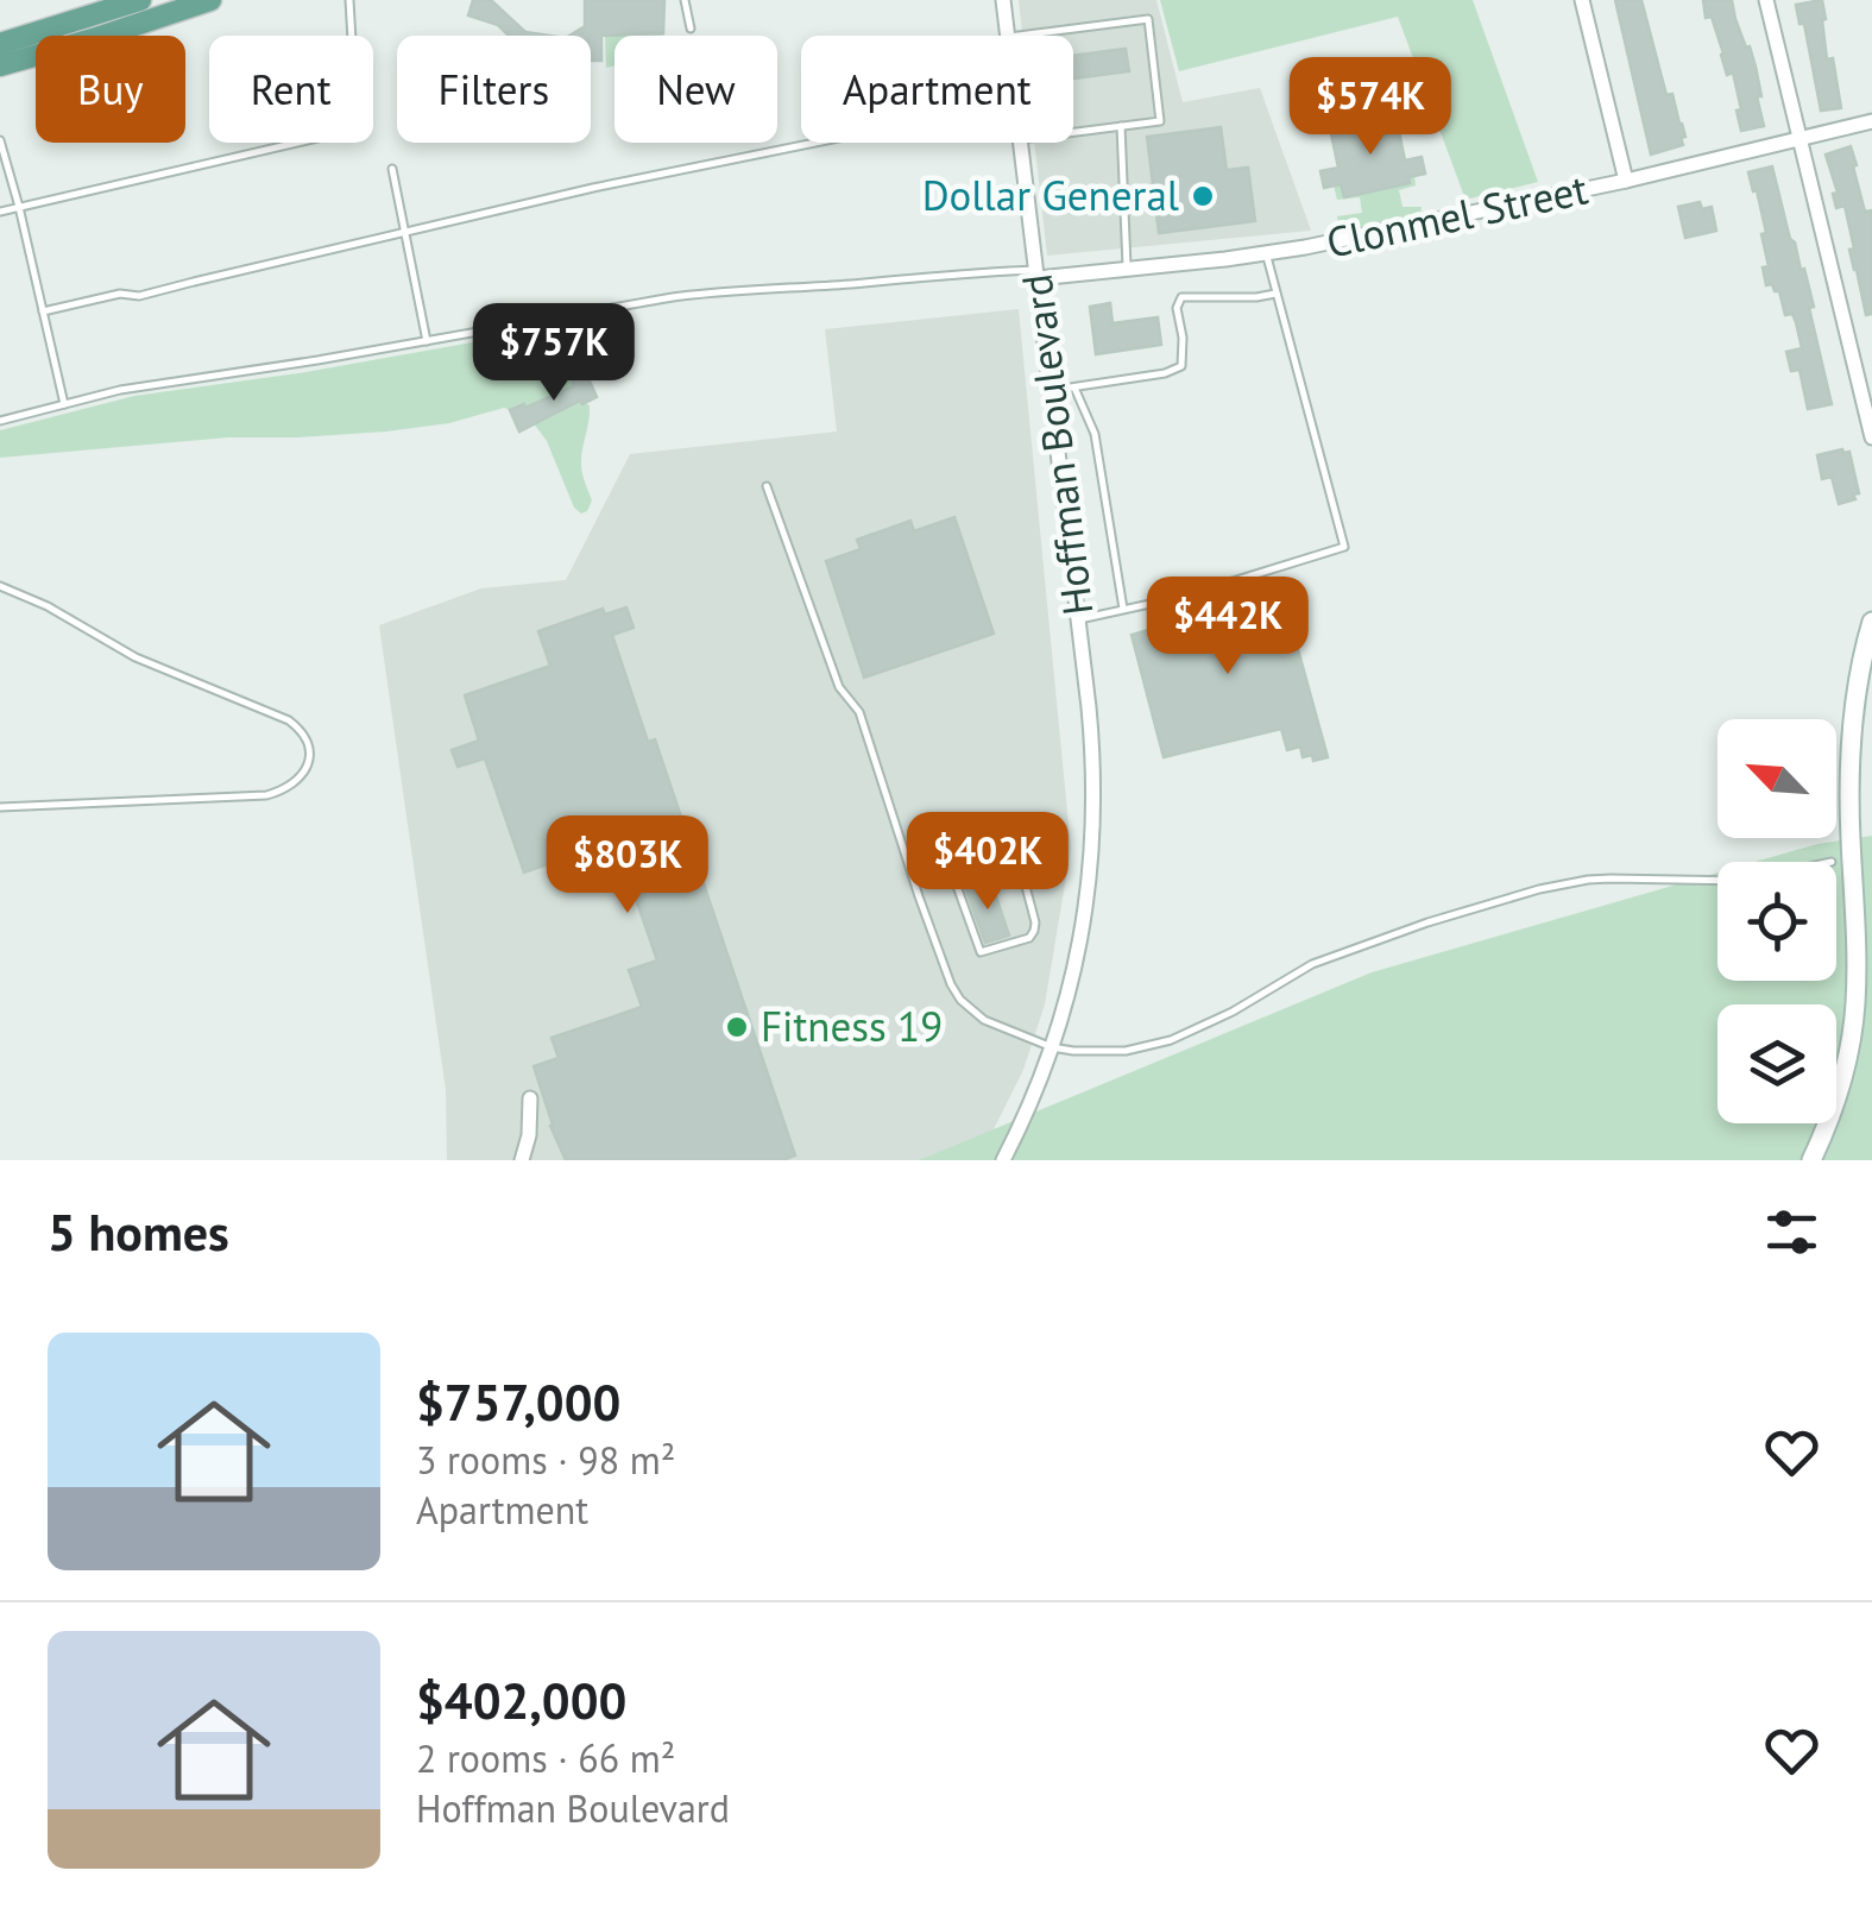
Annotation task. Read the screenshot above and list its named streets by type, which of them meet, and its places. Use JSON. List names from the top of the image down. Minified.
{"streets":{"street":["Clonmel Street","Hoffman Boulevard"]},"crossings":[["Clonmel Street","Hoffman Boulevard"]],"places":["Dollar General","Fitness 19"],"north":"top left","page":{"chip":["Buy","Rent","Filters","New","Apartment"],"price":["$574K","$757K","$442K","$402K","$803K"],"heading":"5 homes","list":[{"name":"$757,000","note":"3 rooms · 98 m² · Apartment"},{"name":"$402,000","note":"2 rooms · 66 m² · Hoffman Boulevard"}]}}
